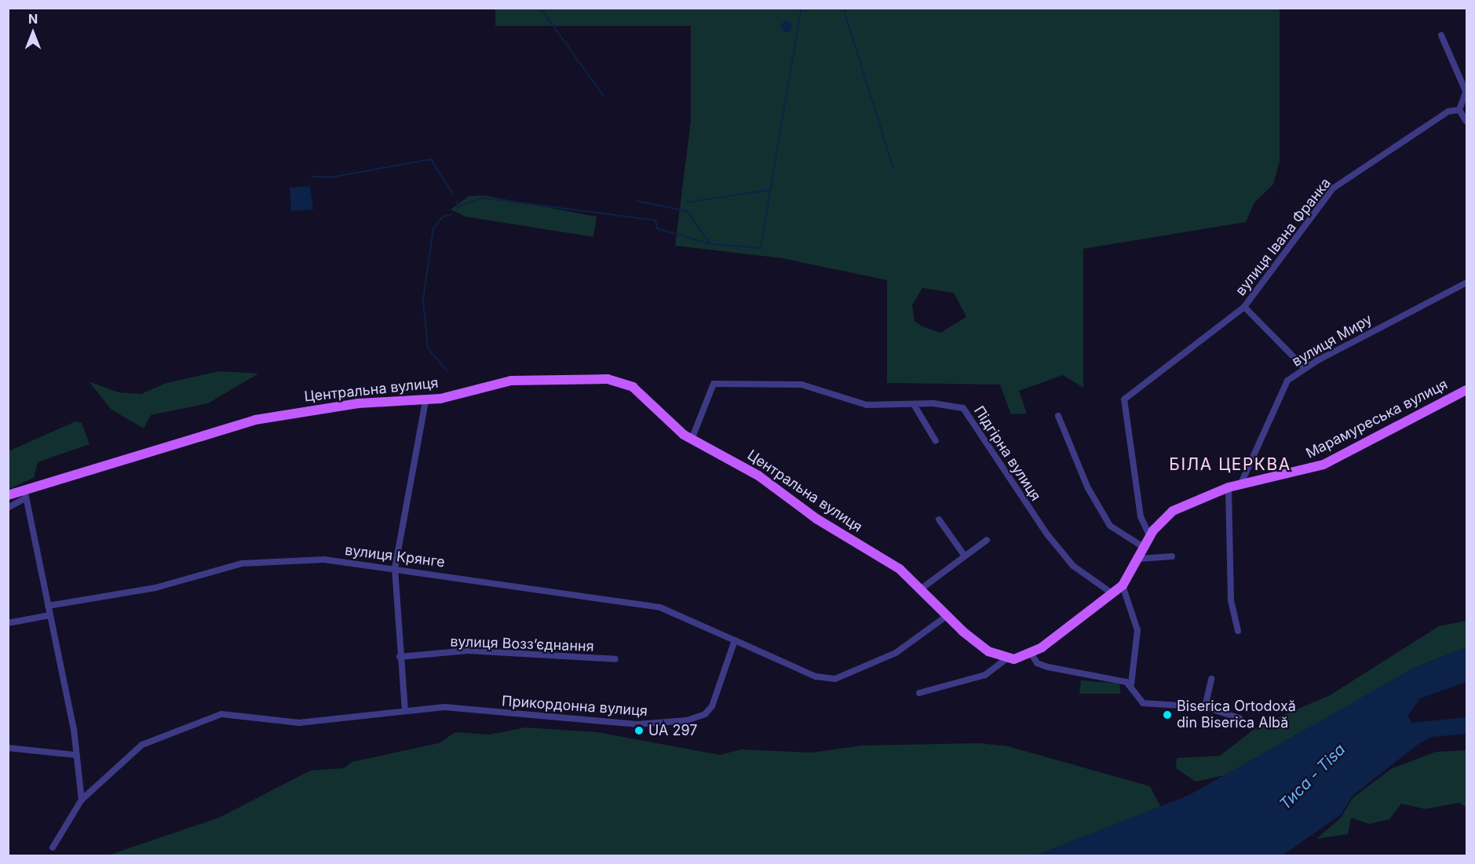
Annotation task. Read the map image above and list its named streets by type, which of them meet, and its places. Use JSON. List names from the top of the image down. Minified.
{"streets":{"main road":["Центральна вулиця","Марамуреська вулиця"],"street":["вулиця Івана Франка","вулиця Миру","Підгірна вулиця","вулиця Крянге","вулиця Воззʼєднання","Прикордонна вулиця"]},"crossings":[["вулиця Івана Франка","Марамуреська вулиця"],["вулиця Миру","Марамуреська вулиця"],["Центральна вулиця","Підгірна вулиця"],["Марамуреська вулиця","Підгірна вулиця"],["вулиця Крянге","Прикордонна вулиця"]],"districts":["БІЛА ЦЕРКВА"],"water":["Тиса - Tisa"],"places":["Biserica Ortodoxă din Biserica Albă","UA 297"],"north":"top"}
